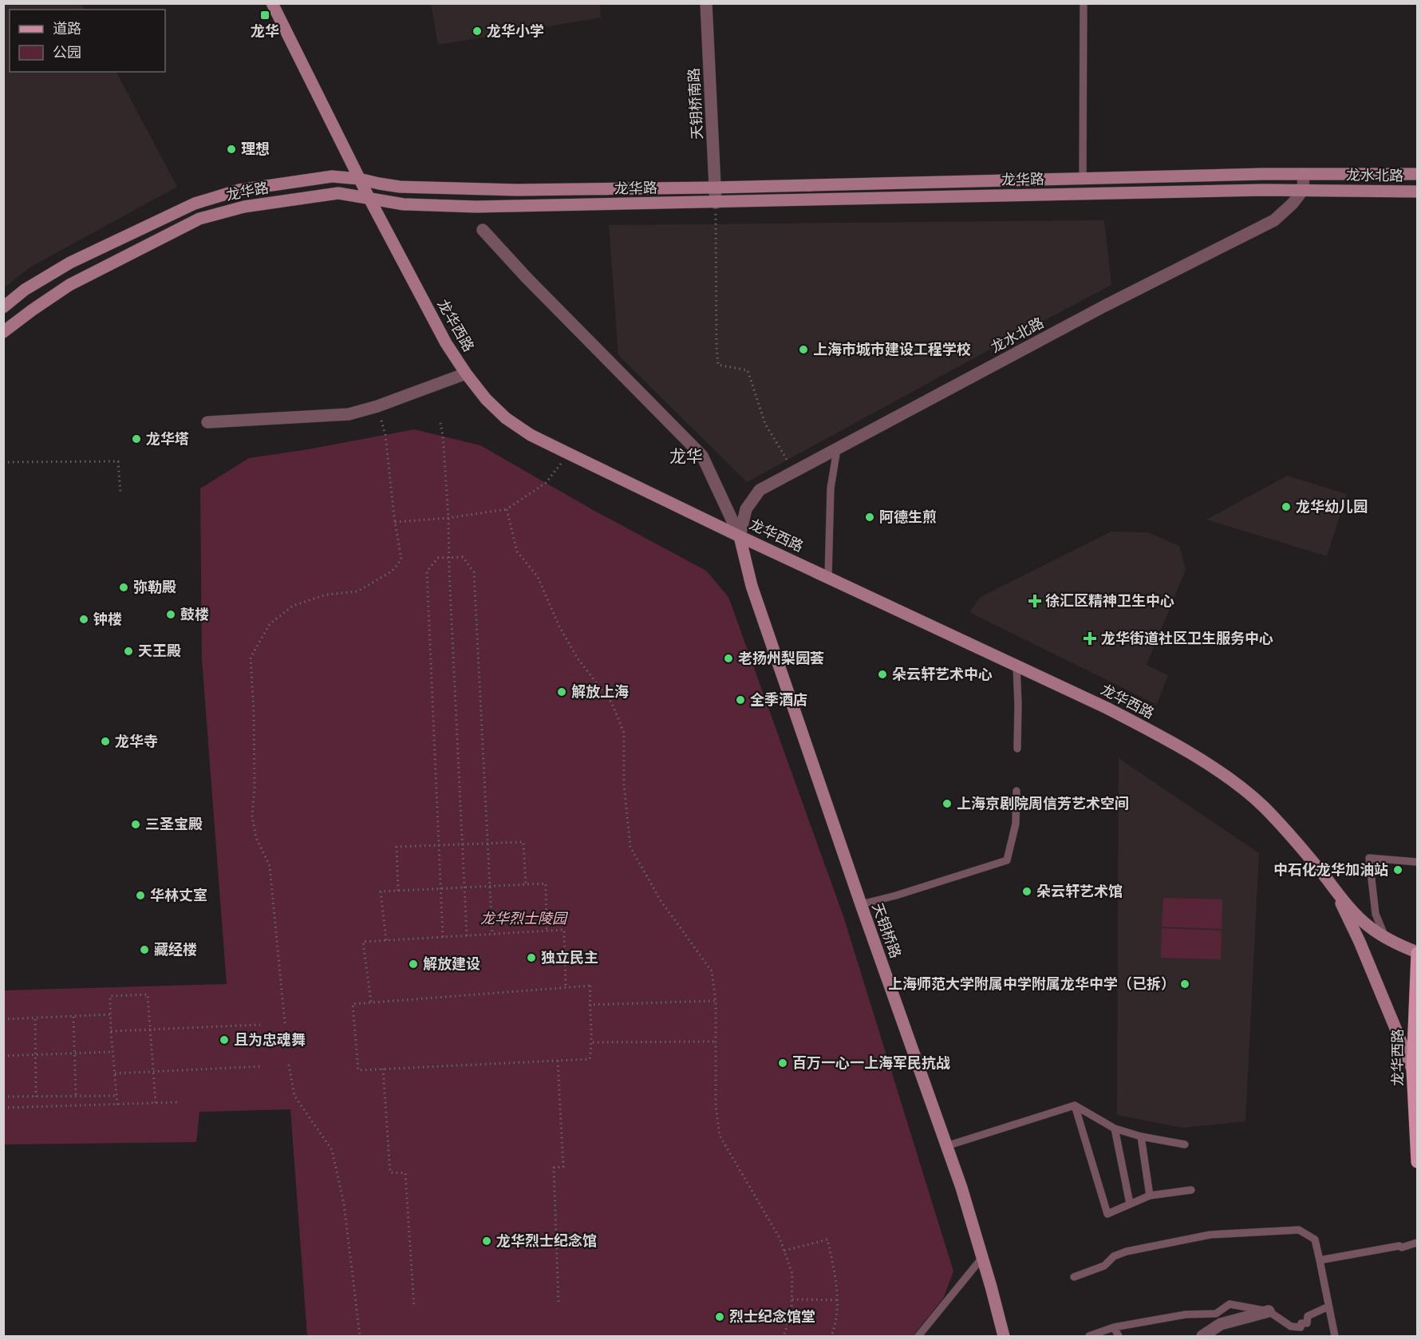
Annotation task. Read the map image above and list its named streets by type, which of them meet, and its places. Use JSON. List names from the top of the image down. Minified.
{"streets":{"main road":["龙水北路","龙华路","龙华西路","天钥桥路"],"street":["天钥桥南路"]},"crossings":[["天钥桥南路","龙华路"],["龙水北路","龙华路"],["龙水北路","龙华西路"],["龙水北路","天钥桥路"],["龙华路","龙华西路"],["龙华西路","天钥桥路"]],"districts":["龙华"],"parks":["龙华烈士陵园"],"places":{"transit":["龙华"],"other":["龙华小学","理想","上海市城市建设工程学校","龙华塔","龙华幼儿园","阿德生煎","弥勒殿","鼓楼","钟楼","天王殿","老扬州梨园荟","朵云轩艺术中心","解放上海","全季酒店","龙华寺","上海京剧院周信芳艺术空间","三圣宝殿","中石化龙华加油站","朵云轩艺术馆","华林丈室","藏经楼","独立民主","解放建设","上海师范大学附属中学附属龙华中学（已拆）","且为忠魂舞","百万一心一上海军民抗战","龙华烈士纪念馆","烈士纪念馆堂"],"health":["徐汇区精神卫生中心","龙华街道社区卫生服务中心"]},"legend":["道路","公园"]}
